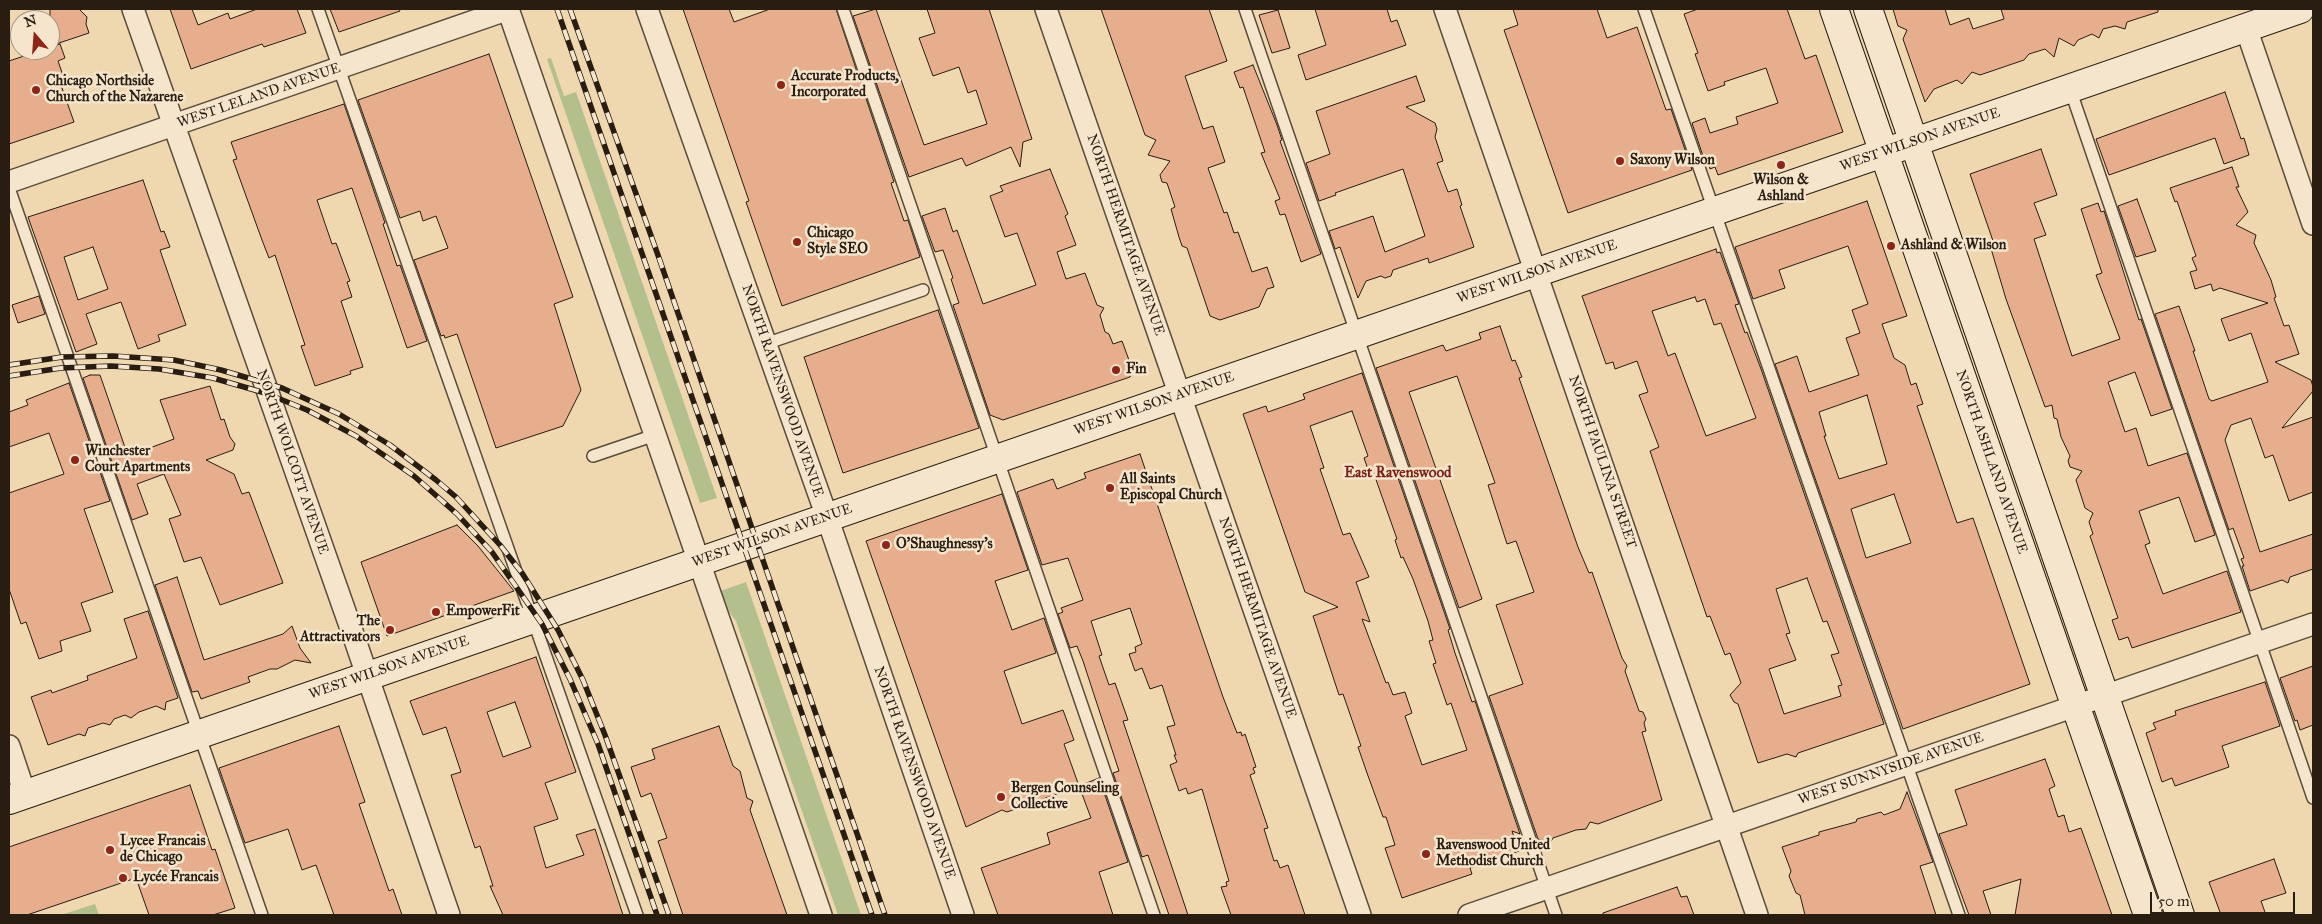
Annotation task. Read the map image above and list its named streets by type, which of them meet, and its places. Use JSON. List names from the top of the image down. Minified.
{"streets":{"street":["WEST LELAND AVENUE","WEST WILSON AVENUE","NORTH HERMITAGE AVENUE","NORTH RAVENSWOOD AVENUE","NORTH WOLCOTT AVENUE","NORTH PAULINA STREET","NORTH ASHLAND AVENUE","WEST SUNNYSIDE AVENUE"]},"crossings":[["WEST LELAND AVENUE","NORTH WOLCOTT AVENUE"],["WEST WILSON AVENUE","NORTH HERMITAGE AVENUE"],["WEST WILSON AVENUE","NORTH RAVENSWOOD AVENUE"],["WEST WILSON AVENUE","NORTH WOLCOTT AVENUE"],["WEST WILSON AVENUE","NORTH PAULINA STREET"],["WEST WILSON AVENUE","NORTH ASHLAND AVENUE"],["NORTH PAULINA STREET","WEST SUNNYSIDE AVENUE"],["NORTH ASHLAND AVENUE","WEST SUNNYSIDE AVENUE"]],"districts":["East Ravenswood"],"places":["Accurate Products, Incorporated","Chicago Northside Church of the Nazarene","Saxony Wilson","Wilson & Ashland","Chicago Style SEO","Ashland & Wilson","Fin","Winchester Court Apartments","All Saints Episcopal Church","O'Shaughnessy's","EmpowerFit","The Attractivators","Bergen Counseling Collective","Lycee Francais de Chicago","Ravenswood United Methodist Church","Lycée Francais"],"scale_bar":"50 m","north":"top"}
